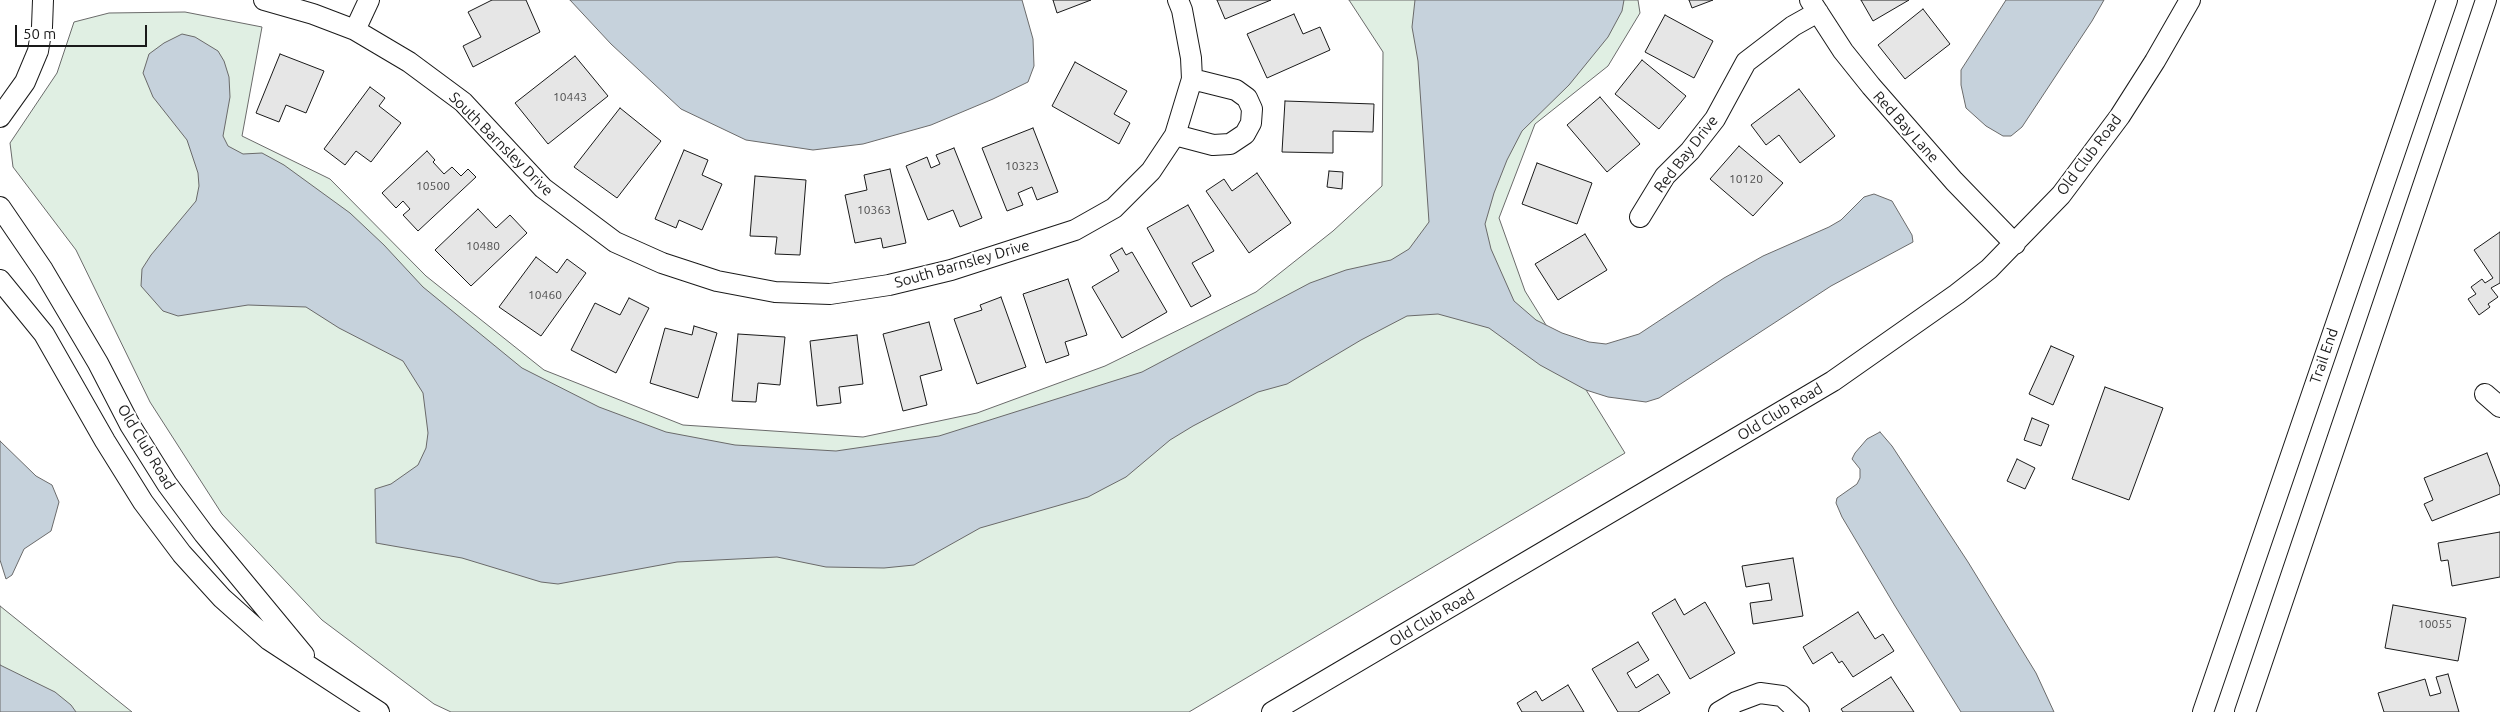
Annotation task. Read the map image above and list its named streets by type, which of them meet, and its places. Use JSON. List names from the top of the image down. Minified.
{"streets":{"street":["Red Bay Lane","South Barnsley Drive","Red Bay Drive","Old Club Road","Trail End"]},"crossings":[["Red Bay Lane","Red Bay Drive"],["Red Bay Lane","Old Club Road"]],"house_numbers":["10443","10323","10120","10500","10363","10480","10460","10055"],"scale_bar":"50 m"}
